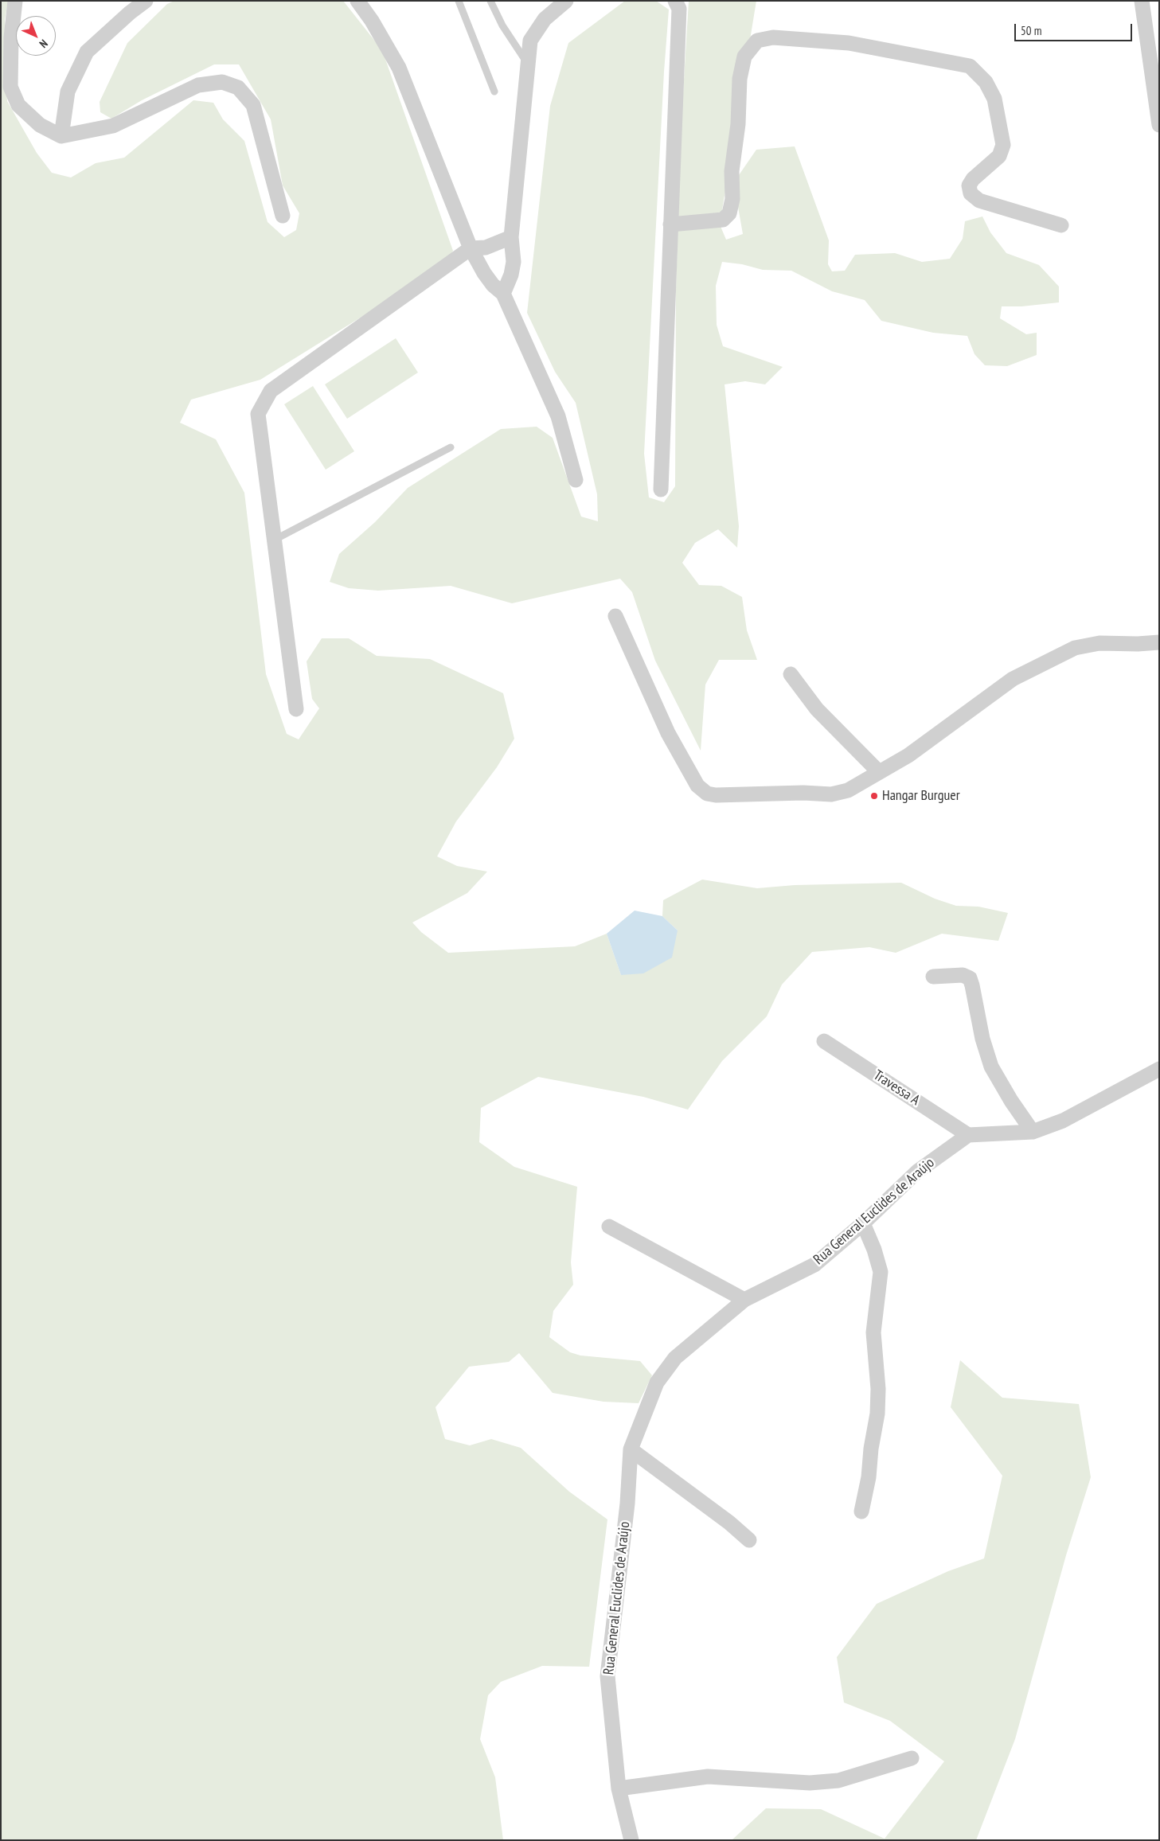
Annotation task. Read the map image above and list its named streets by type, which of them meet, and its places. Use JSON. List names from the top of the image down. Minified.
{"streets":{"street":["Travessa A","Rua General Euclides de Araújo"]},"crossings":[["Travessa A","Rua General Euclides de Araújo"]],"places":["Hangar Burguer"],"scale_bar":"50 m","north":"bottom right"}
